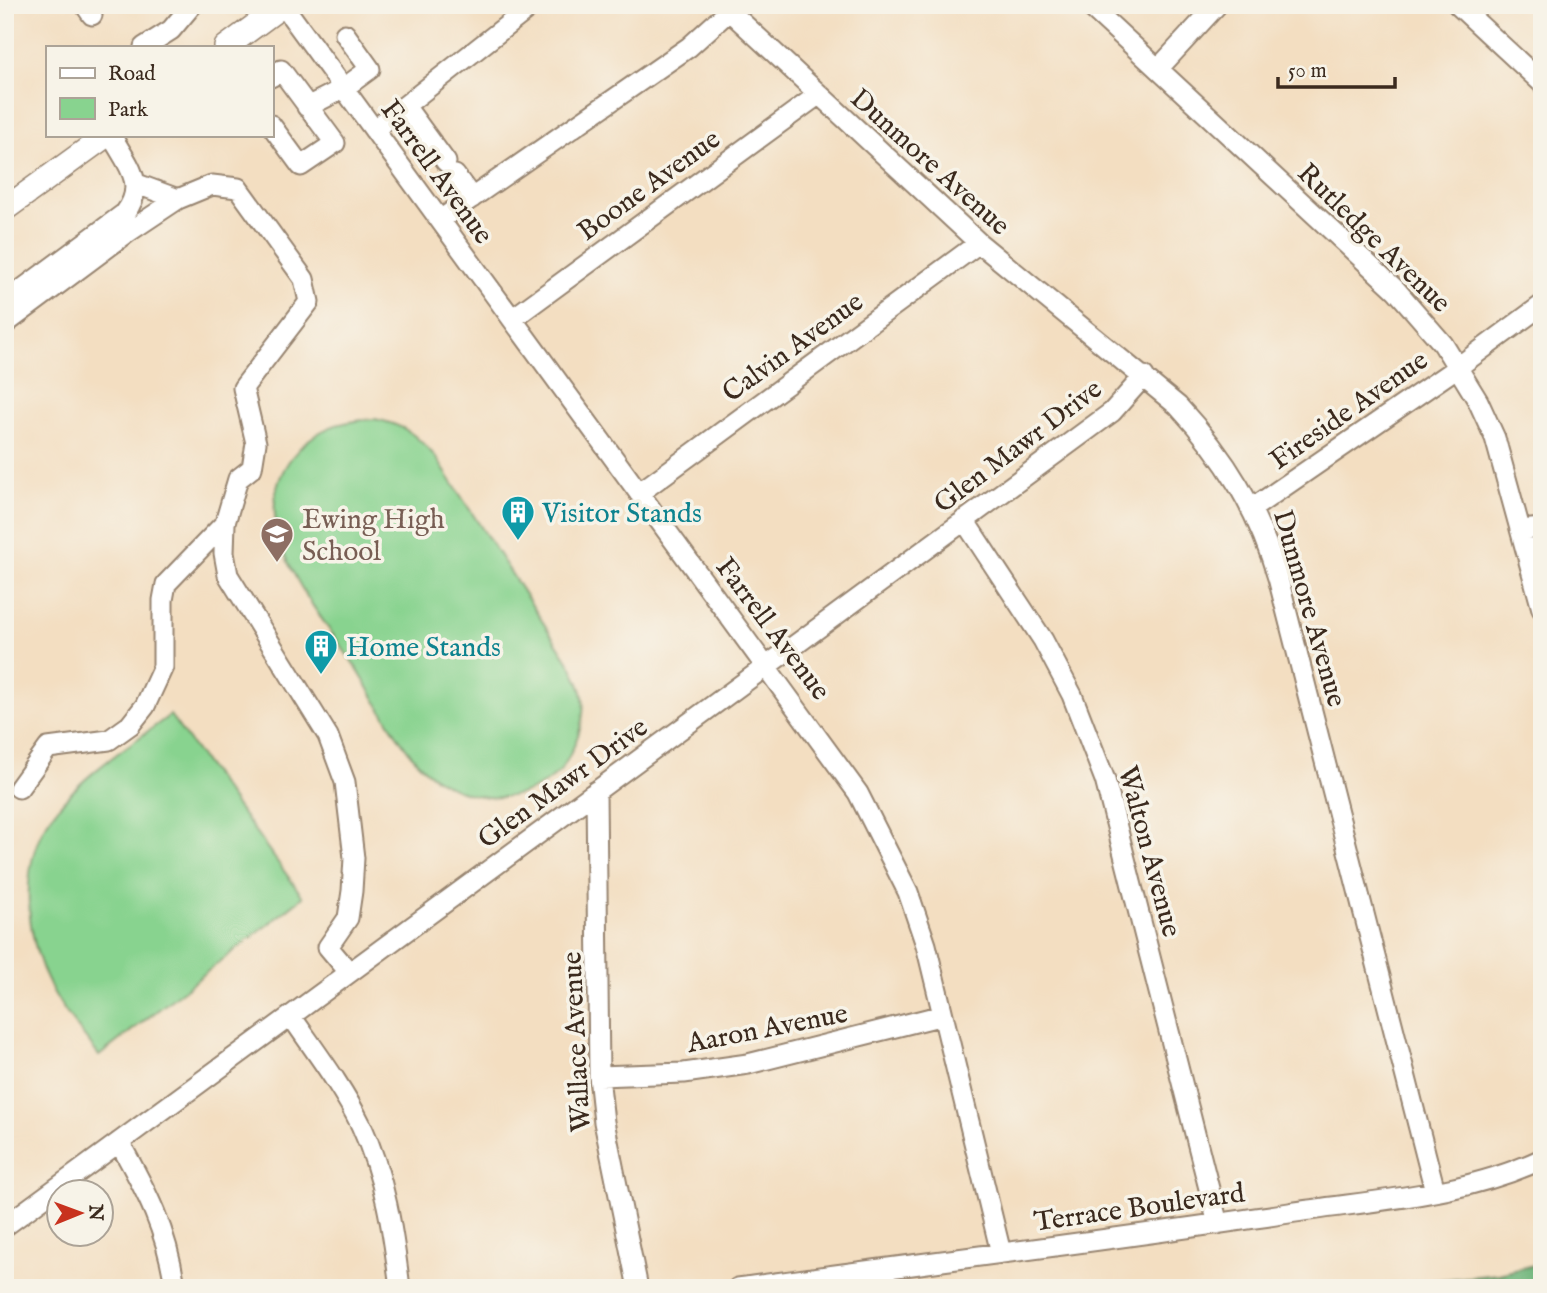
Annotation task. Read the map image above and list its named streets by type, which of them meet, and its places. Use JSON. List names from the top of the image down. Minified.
{"streets":{"street":["Dunmore Avenue","Farrell Avenue","Boone Avenue","Rutledge Avenue","Calvin Avenue","Fireside Avenue","Glen Mawr Drive","Walton Avenue","Aaron Avenue","Wallace Avenue","Terrace Boulevard"]},"crossings":[["Dunmore Avenue","Boone Avenue"],["Dunmore Avenue","Calvin Avenue"],["Dunmore Avenue","Fireside Avenue"],["Dunmore Avenue","Glen Mawr Drive"],["Dunmore Avenue","Terrace Boulevard"],["Farrell Avenue","Boone Avenue"],["Farrell Avenue","Calvin Avenue"],["Farrell Avenue","Glen Mawr Drive"],["Farrell Avenue","Aaron Avenue"],["Farrell Avenue","Terrace Boulevard"],["Rutledge Avenue","Fireside Avenue"],["Glen Mawr Drive","Walton Avenue"],["Glen Mawr Drive","Wallace Avenue"],["Walton Avenue","Terrace Boulevard"],["Aaron Avenue","Wallace Avenue"]],"places":{"building":["Visitor Stands","Home Stands"],"school or university":["Ewing High School"]},"legend":["Road","Park"],"scale_bar":"50 m","north":"right"}
